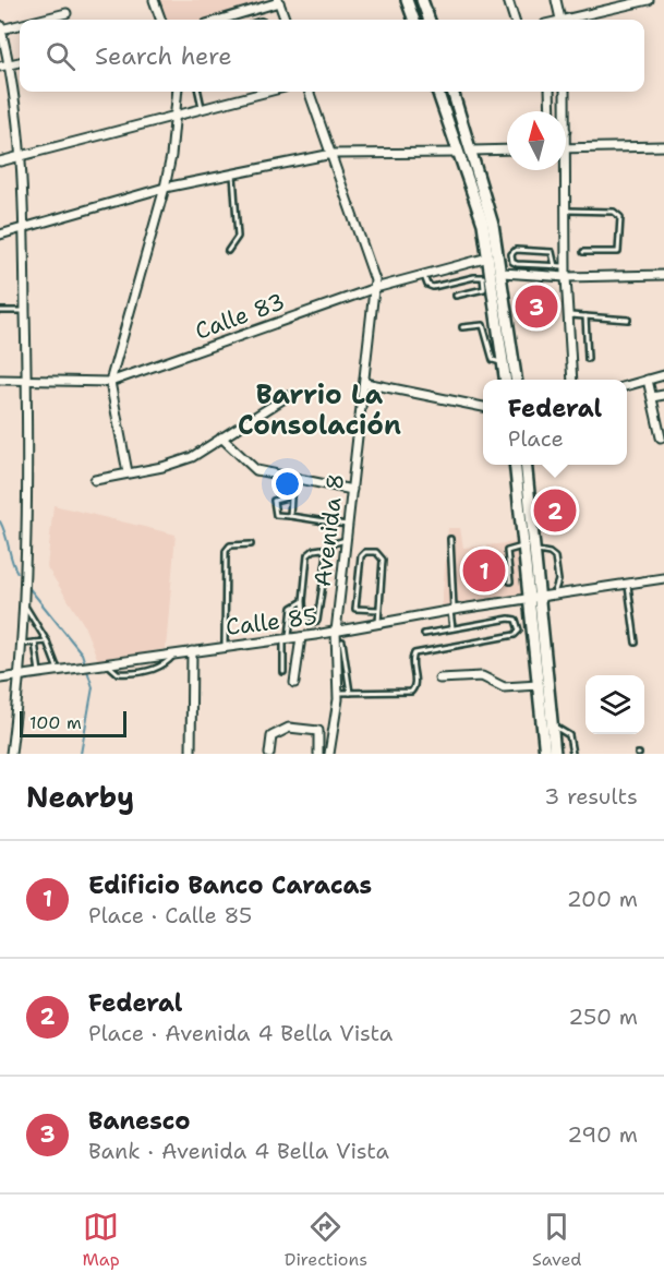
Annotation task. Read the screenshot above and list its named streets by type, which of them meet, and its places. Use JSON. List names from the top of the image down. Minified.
{"streets":{"street":["Calle 83","Avenida 8","Calle 85"]},"crossings":[["Calle 83","Avenida 8"],["Avenida 8","Calle 85"]],"districts":["Barrio La Consolación"],"scale_bar":"100 m","north":"top","page":{"search":"Search here","pins":["3","2","1"],"popup":["Federal","Place"],"scale":"100 m","heading":["Nearby","3 results"],"list":[{"mark":"1","name":"Edificio Banco Caracas","note":"Place · Calle 85","value":"200 m"},{"mark":"2","name":"Federal","note":"Place · Avenida 4 Bella Vista","value":"250 m"},{"mark":"3","name":"Banesco","note":"Bank · Avenida 4 Bella Vista","value":"290 m"}],"nav":["Map","Directions","Saved"]}}
